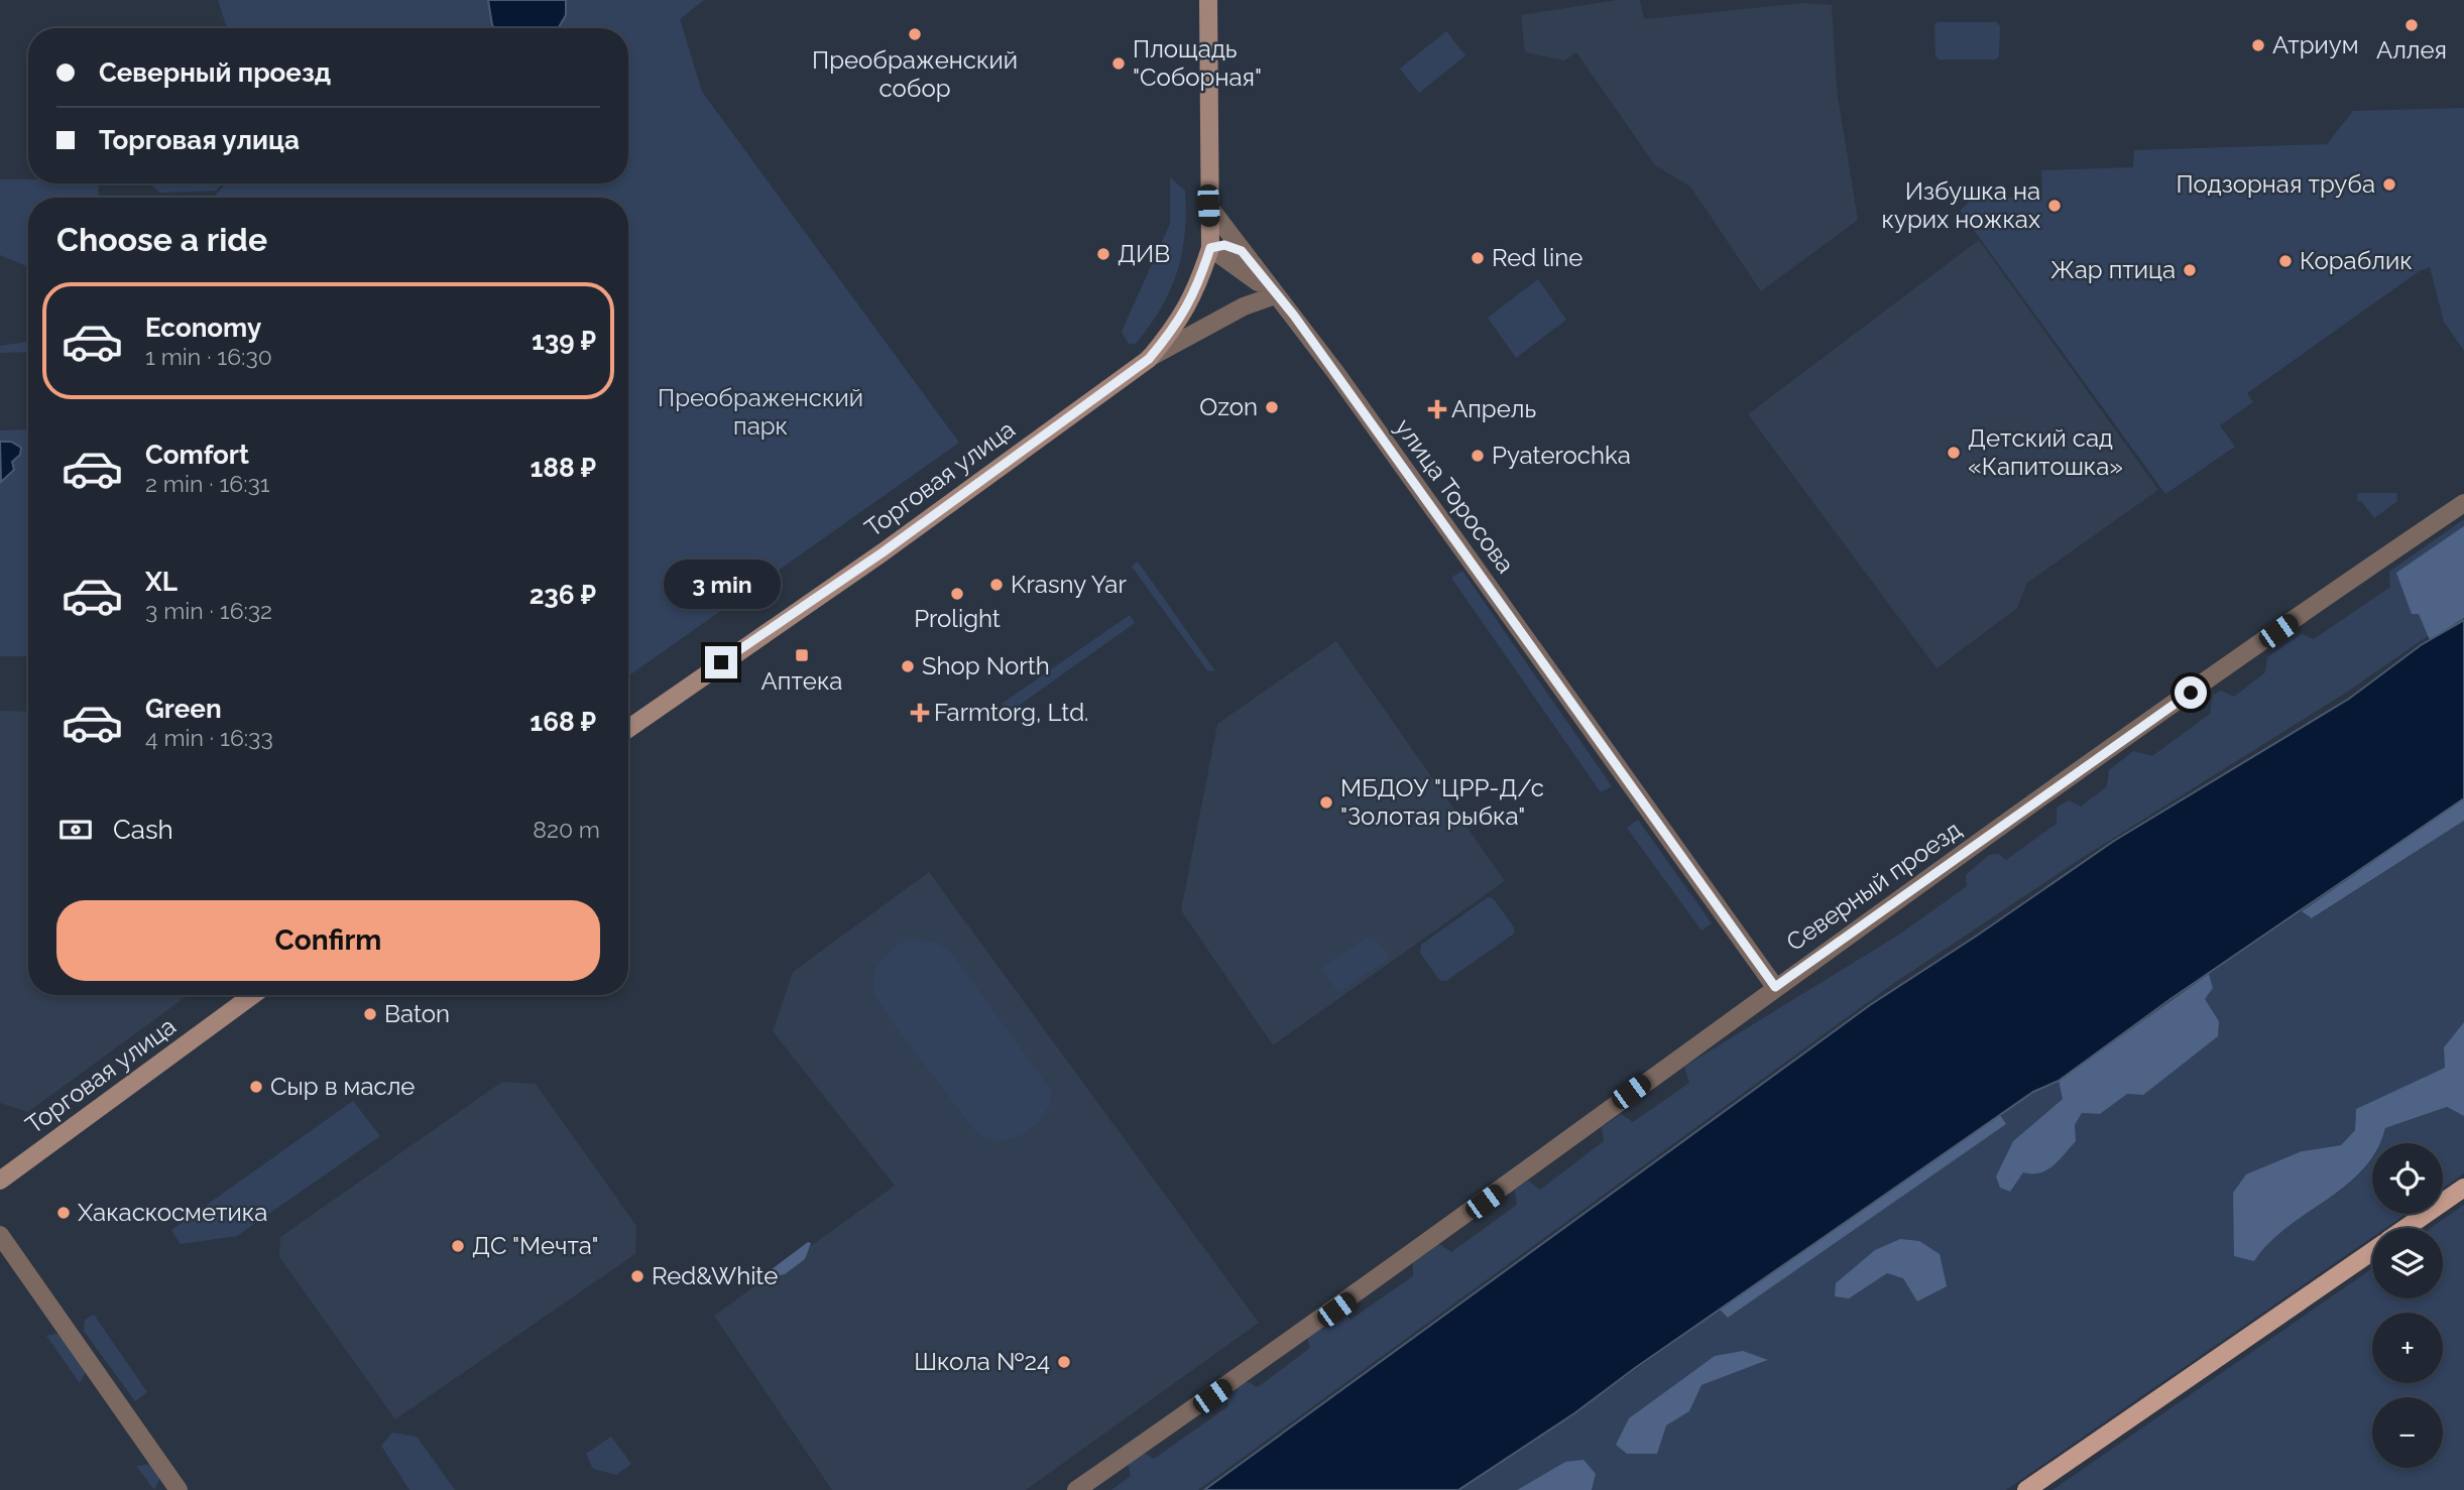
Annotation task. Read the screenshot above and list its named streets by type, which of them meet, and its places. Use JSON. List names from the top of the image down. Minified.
{"streets":{"street":["Торговая улица","улица Торосова","Северный проезд"]},"crossings":[["Торговая улица","улица Торосова"],["улица Торосова","Северный проезд"]],"parks":["Преображенский парк"],"places":{"other":["Аллея","Преображенский собор","Атриум","Площадь \"Соборная\"","Подзорная труба","Избушка на курих ножках","ДИВ","Red line","Кораблик","Жар птица","Ozon","Детский сад «Капитошка»","Pyaterochka","Krasny Yar","Prolight","Shop North","МБДОУ \"ЦРР-Д/с \"Золотая рыбка\"","Baton","Сыр в масле","Хакаскосметика","ДС \"Мечта\"","Red&White","Школа №24"],"health":["Апрель","Farmtorg, Ltd."],"transit":["Аптека"]},"page":{"banner":["Северный проезд","Торговая улица"],"heading":"Choose a ride","list":[{"name":"Economy","note":"1 min · 16:30","value":"139 ₽"},{"name":"Comfort","note":"2 min · 16:31","value":"188 ₽"},{"name":"XL","note":"3 min · 16:32","value":"236 ₽"},{"name":"Green","note":"4 min · 16:33","value":"168 ₽"}],"bubble":"3 min","pay":["Cash","820 m"],"buttons":"Confirm","map_buttons":["+","−"]}}
